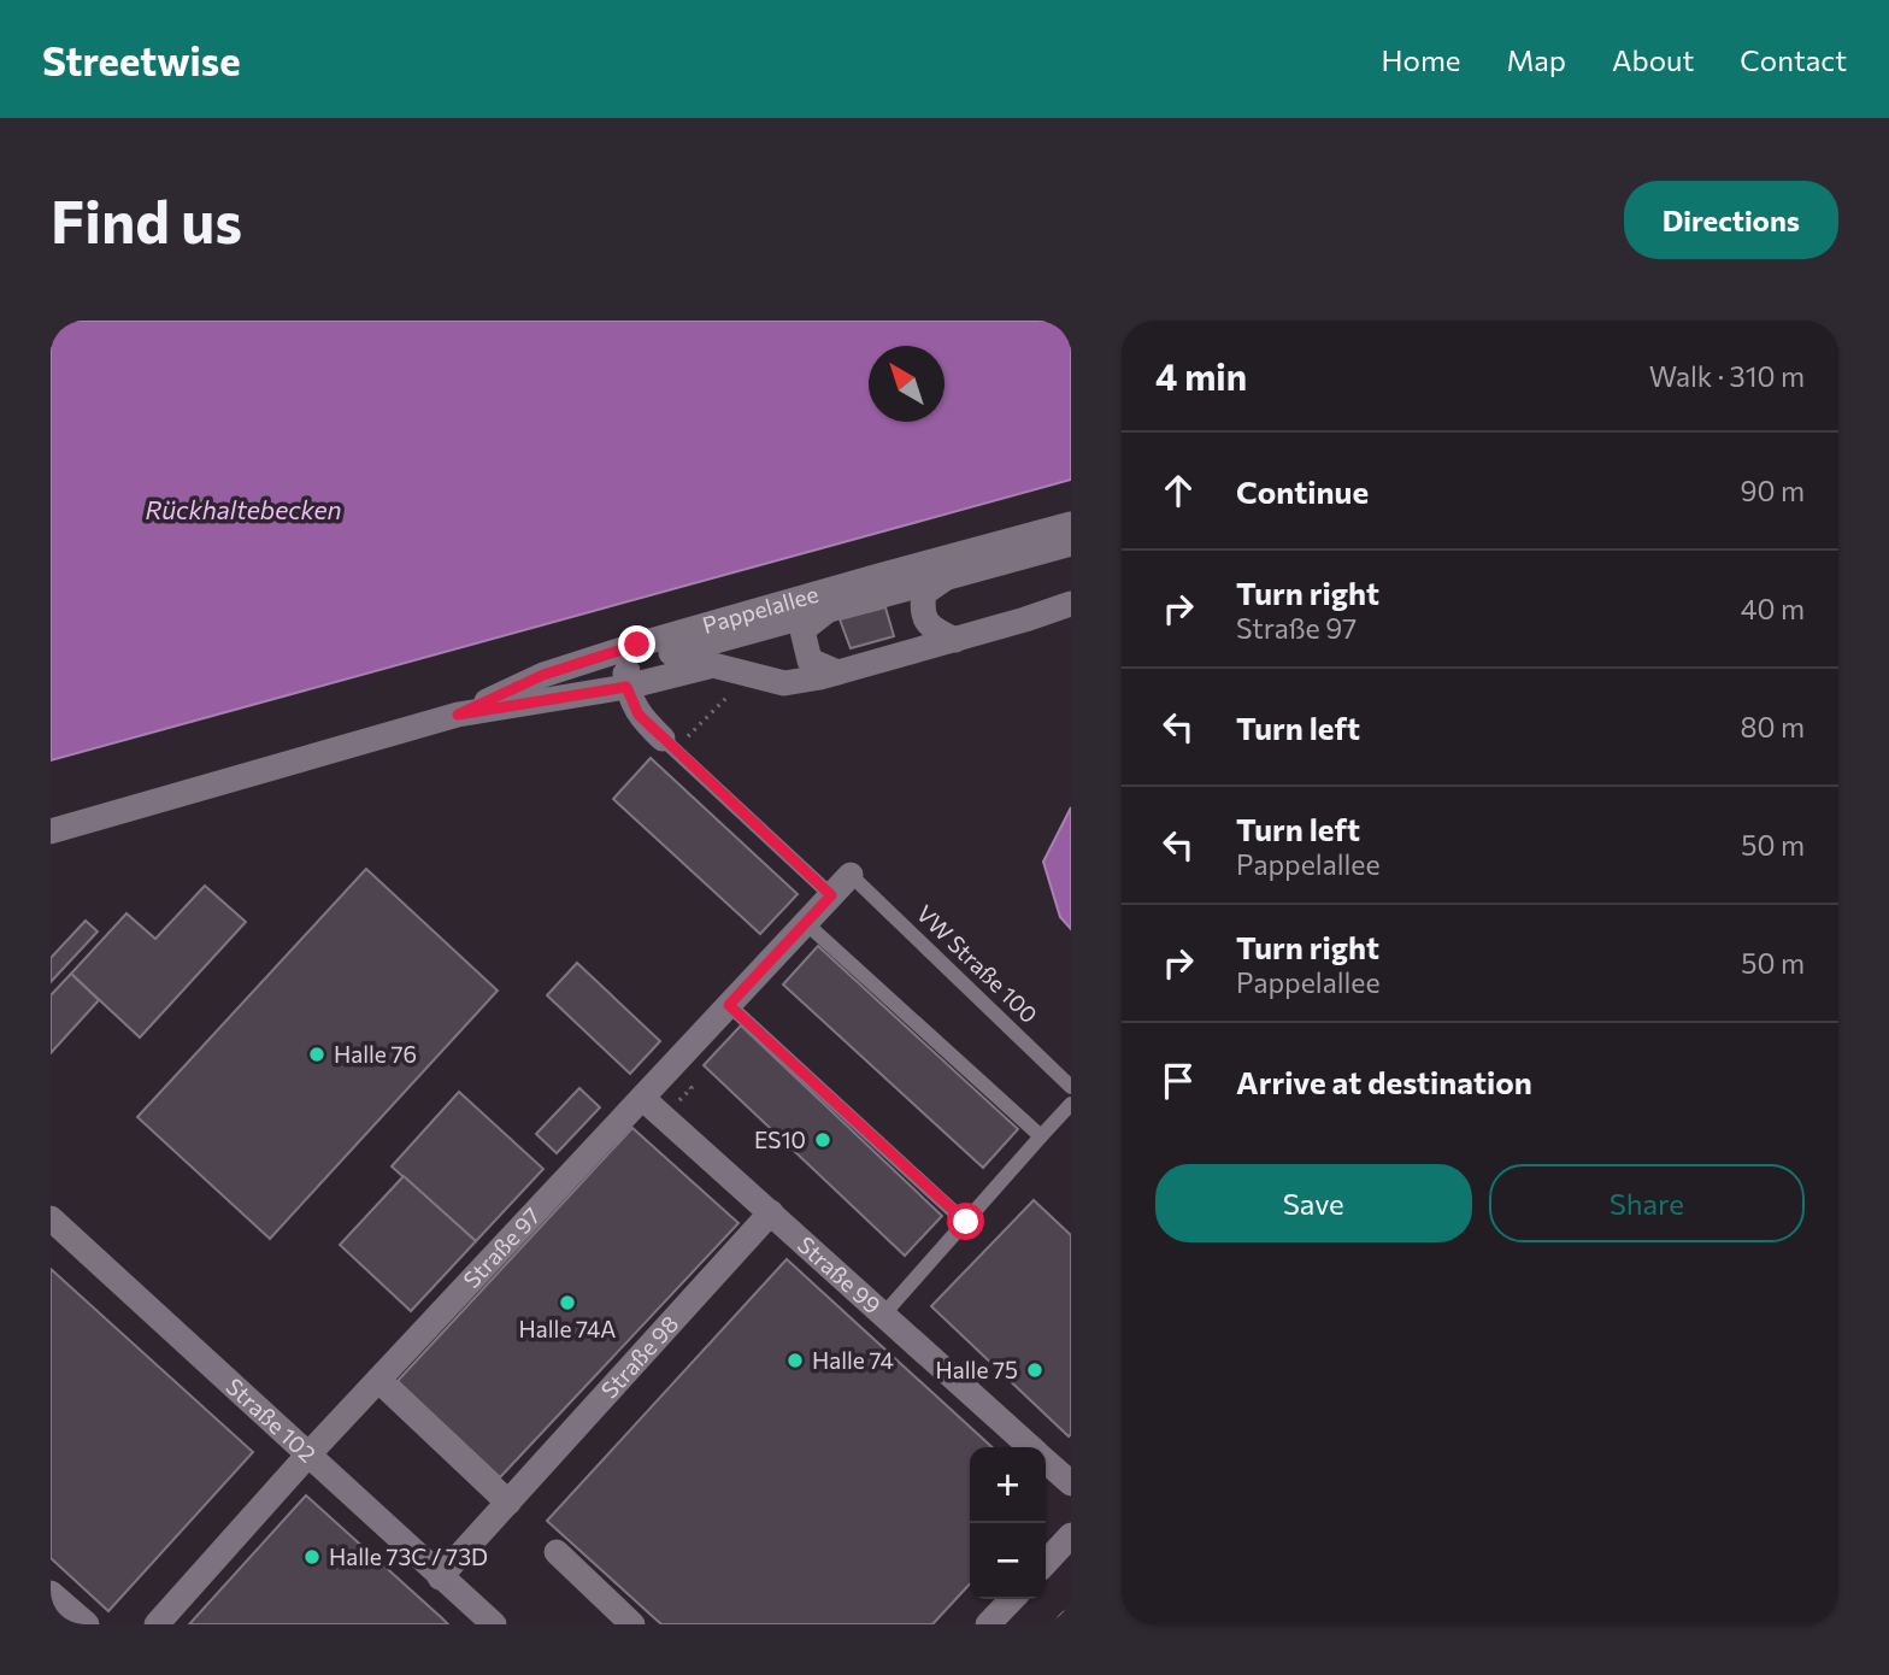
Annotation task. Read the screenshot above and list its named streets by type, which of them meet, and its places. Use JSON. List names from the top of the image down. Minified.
{"streets":{"street":["Pappelallee","Straße 97","Straße 99","Straße 98","Straße 102"],"lane":["VW Straße 100"]},"crossings":[["VW Straße 100","Straße 97"],["Straße 97","Straße 99"],["Straße 97","Straße 102"],["Straße 99","Straße 98"],["Straße 98","Straße 102"]],"water":["Rückhaltebecken"],"places":["Halle 76","ES10","Halle 74A","Halle 74","Halle 75","Halle 73C / 73D"],"north":"top left","page":{"header":"Streetwise","nav":["Home","Map","About","Contact"],"buttons":["Directions",["Save","Share"]],"title":"Find us","heading":["4 min","Walk · 310 m"],"list":[["Continue","90 m"],["Turn right","Straße 97","40 m"],["Turn left","80 m"],["Turn left","Pappelallee","50 m"],["Turn right","Pappelallee","50 m"],"Arrive at destination"],"map_buttons":["+","−"]}}
